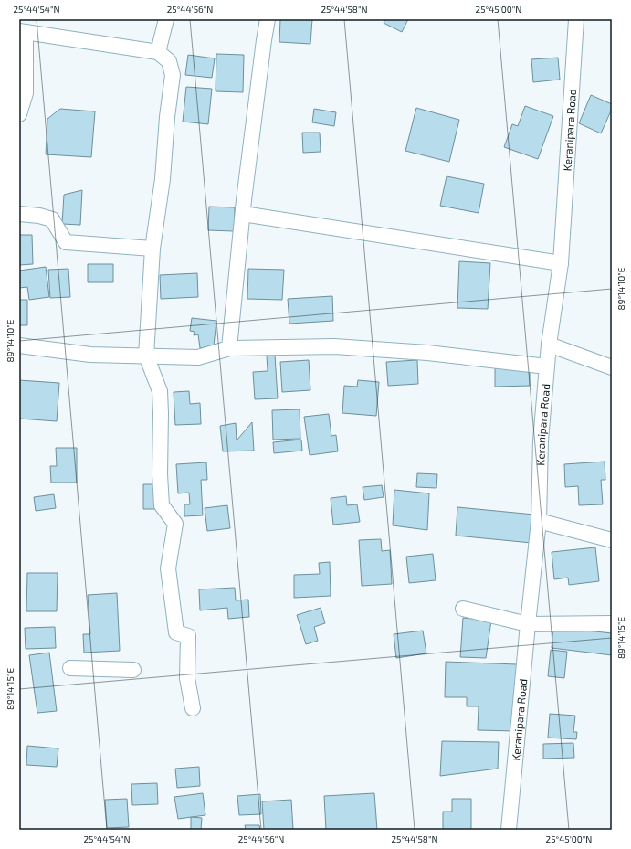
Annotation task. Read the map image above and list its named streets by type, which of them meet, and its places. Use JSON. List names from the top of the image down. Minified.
{"streets":{"street":["Keranipara Road"]},"coordinates":["25°44'54\"N","25°44'56\"N","25°44'58\"N","25°45'00\"N","89°14'10\"E","89°14'15\"E"]}
